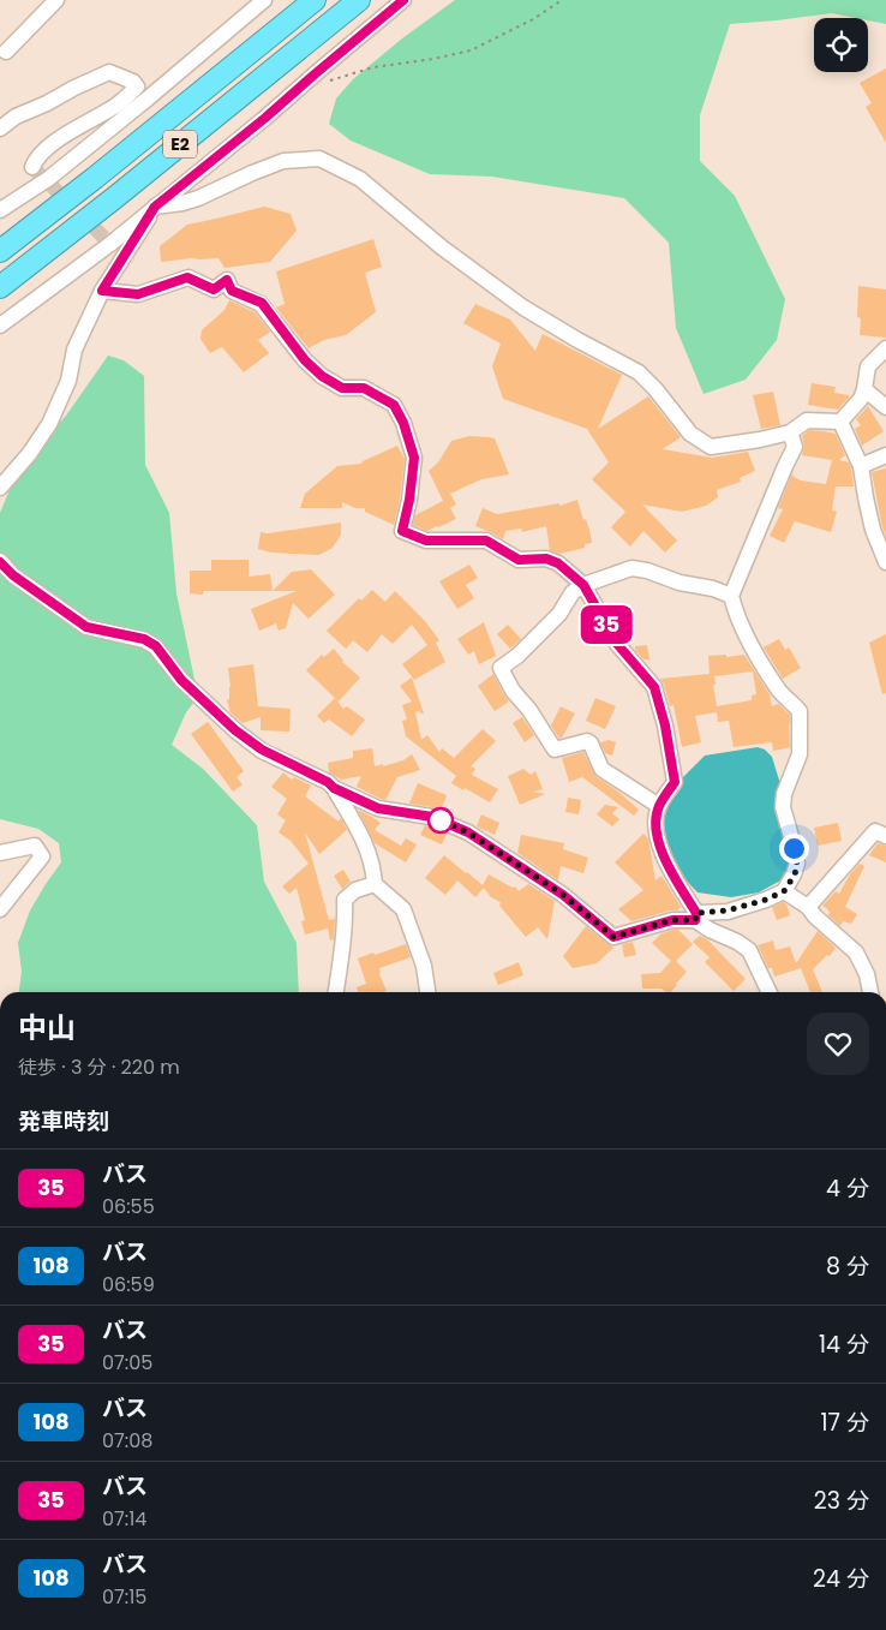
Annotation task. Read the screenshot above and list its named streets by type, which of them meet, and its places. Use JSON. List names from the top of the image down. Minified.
{"streets":{"highway":["E2"]},"lines":["bus line 35"],"page":{"on_map":"35","heading":[["中山","徒歩 · 3 分 · 220 m"],"発車時刻"],"list":[{"mark":"35","name":"バス","note":"06:55","value":"4 分"},{"mark":"108","name":"バス","note":"06:59","value":"8 分"},{"mark":"35","name":"バス","note":"07:05","value":"14 分"},{"mark":"108","name":"バス","note":"07:08","value":"17 分"},{"mark":"35","name":"バス","note":"07:14","value":"23 分"},{"mark":"108","name":"バス","note":"07:15","value":"24 分"}]}}
